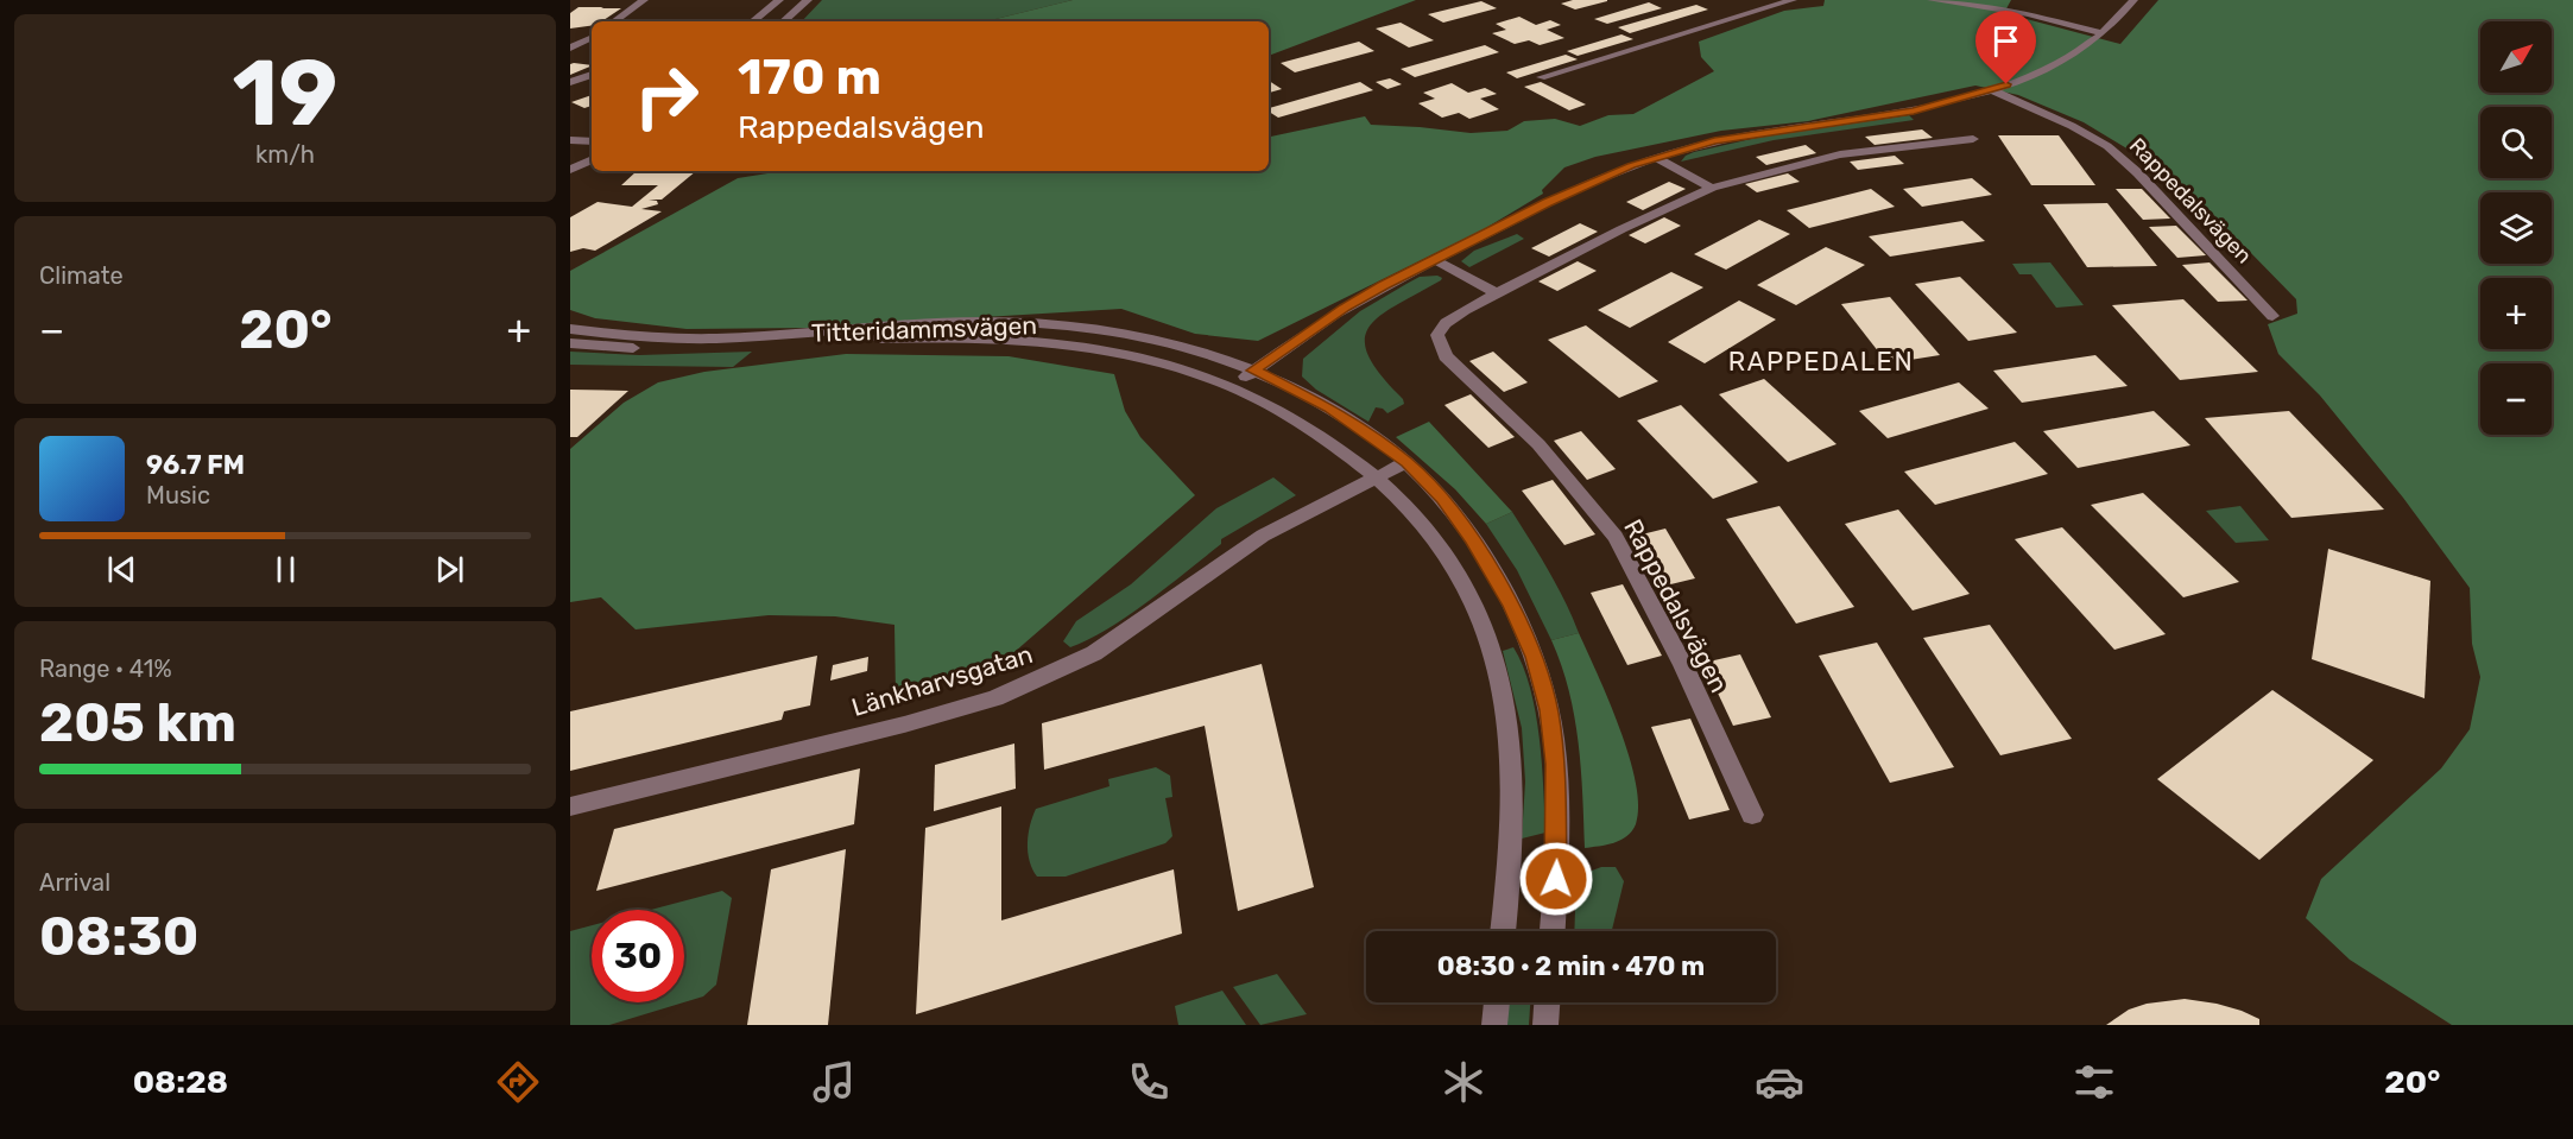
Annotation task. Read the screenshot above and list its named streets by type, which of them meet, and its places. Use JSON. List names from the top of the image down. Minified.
{"streets":{"street":["Rappedalsvägen","Titteridammsvägen","Länkharvsgatan"]},"crossings":[["Titteridammsvägen","Länkharvsgatan"]],"districts":["RAPPEDALEN"],"north":"top right","page":{"tile":[["19","km/h"],"Climate",["Range · 41%","205 km"],["Arrival","08:30"]],"map_buttons":["+","−"],"turn":["170 m","Rappedalsvägen"],"heat":["−","20°","+"],"song":["96.7 FM","Music"],"limit":"30","trip":"08:30 · 2 min · 470 m","tabs":["08:28","20°"]}}
